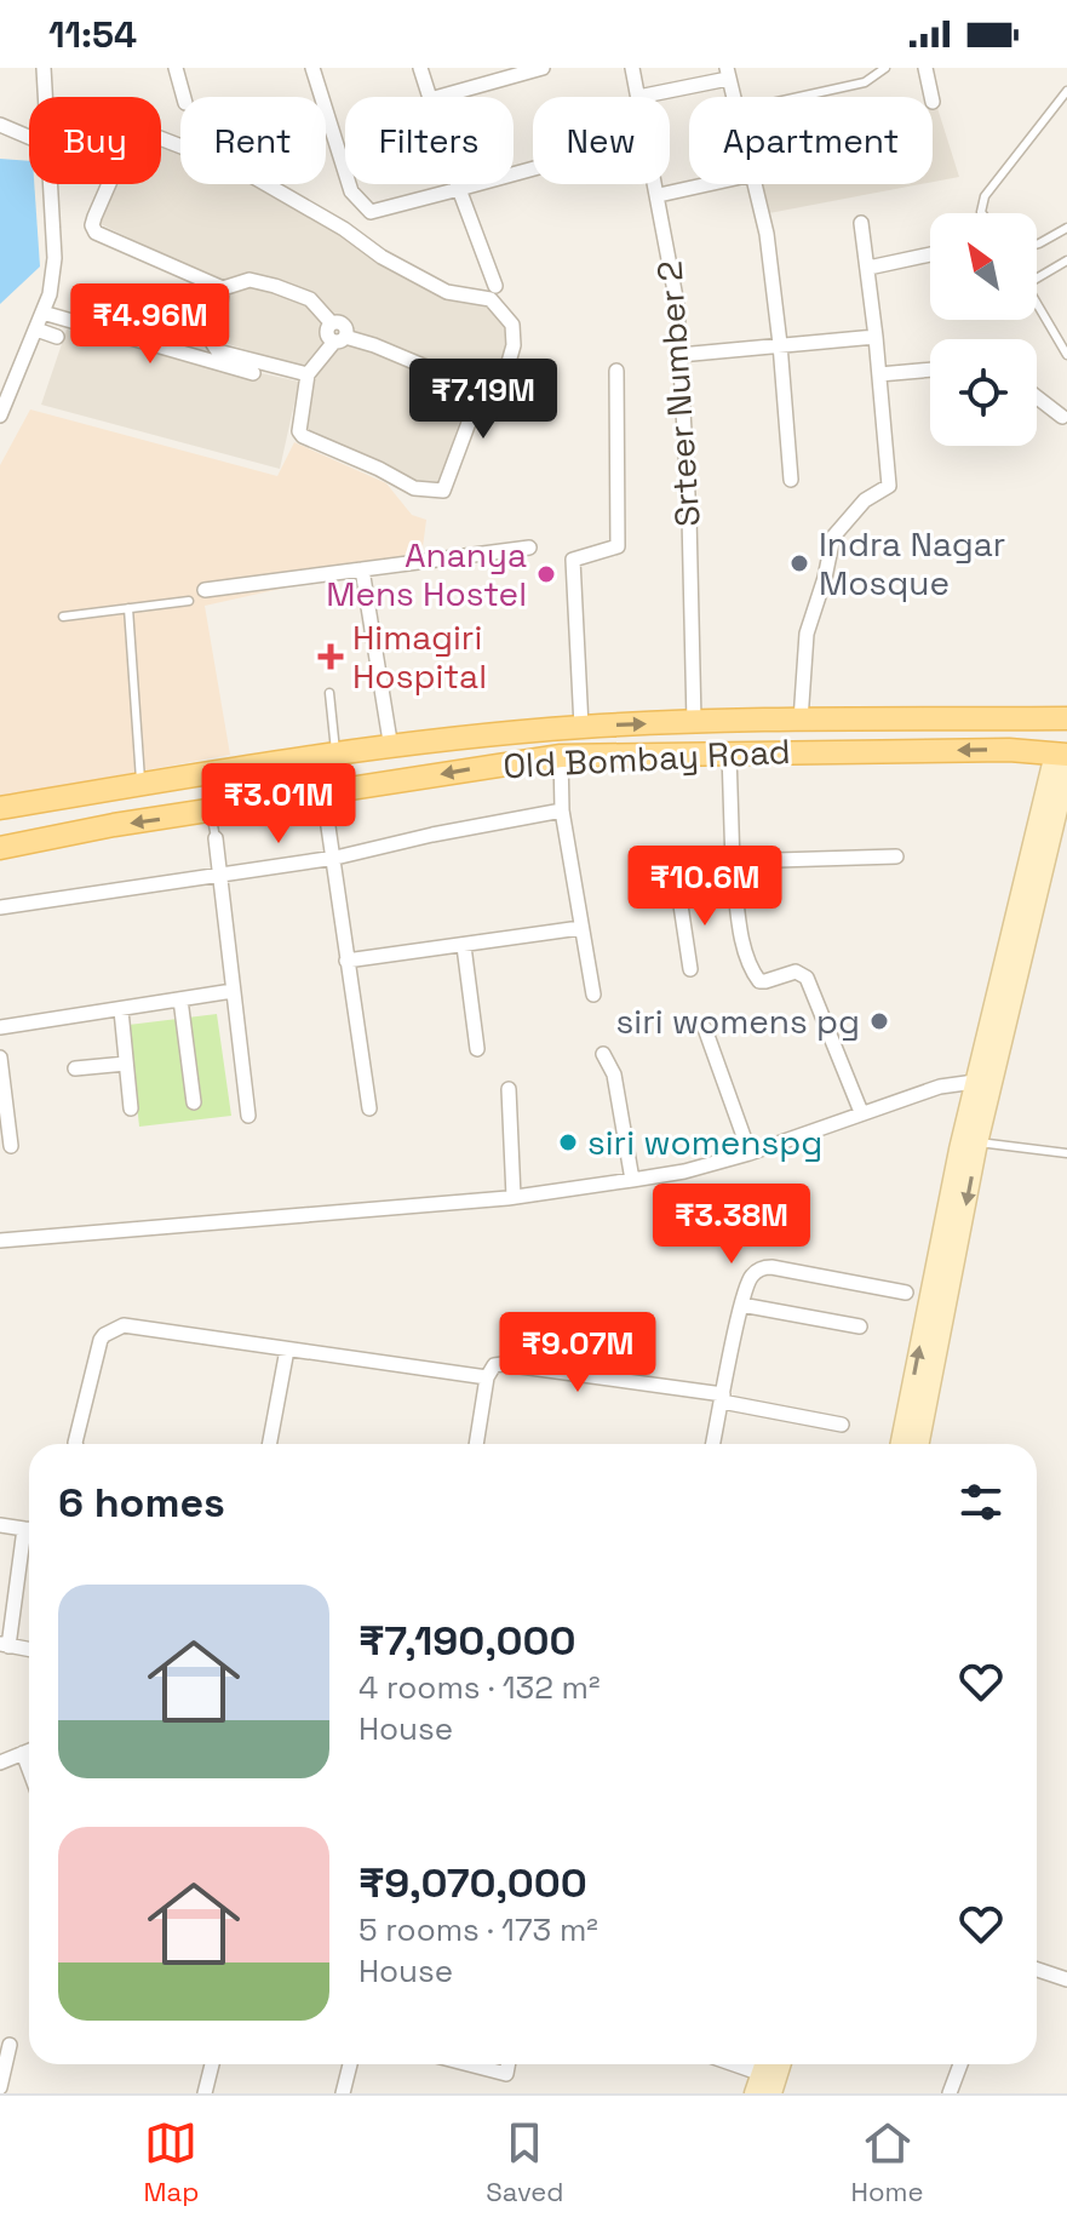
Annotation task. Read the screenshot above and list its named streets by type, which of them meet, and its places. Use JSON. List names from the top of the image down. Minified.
{"streets":{"main road":["Old Bombay Road"],"street":["Srteer Number 2"]},"places":{"other":["Indra Nagar Mosque","Ananya Mens Hostel","siri womens pg","siri womenspg"],"health":["Himagiri Hospital"]},"north":"top left","page":{"status":"11:54","chip":["Buy","Rent","Filters","New","Apartment"],"price":["₹4.96M","₹7.19M","₹3.01M","₹10.6M","₹3.38M","₹9.07M"],"heading":"6 homes","list":[{"name":"₹7,190,000","note":"4 rooms · 132 m² · House"},{"name":"₹9,070,000","note":"5 rooms · 173 m² · House"}],"tabs":["Map","Saved","Home"]}}
